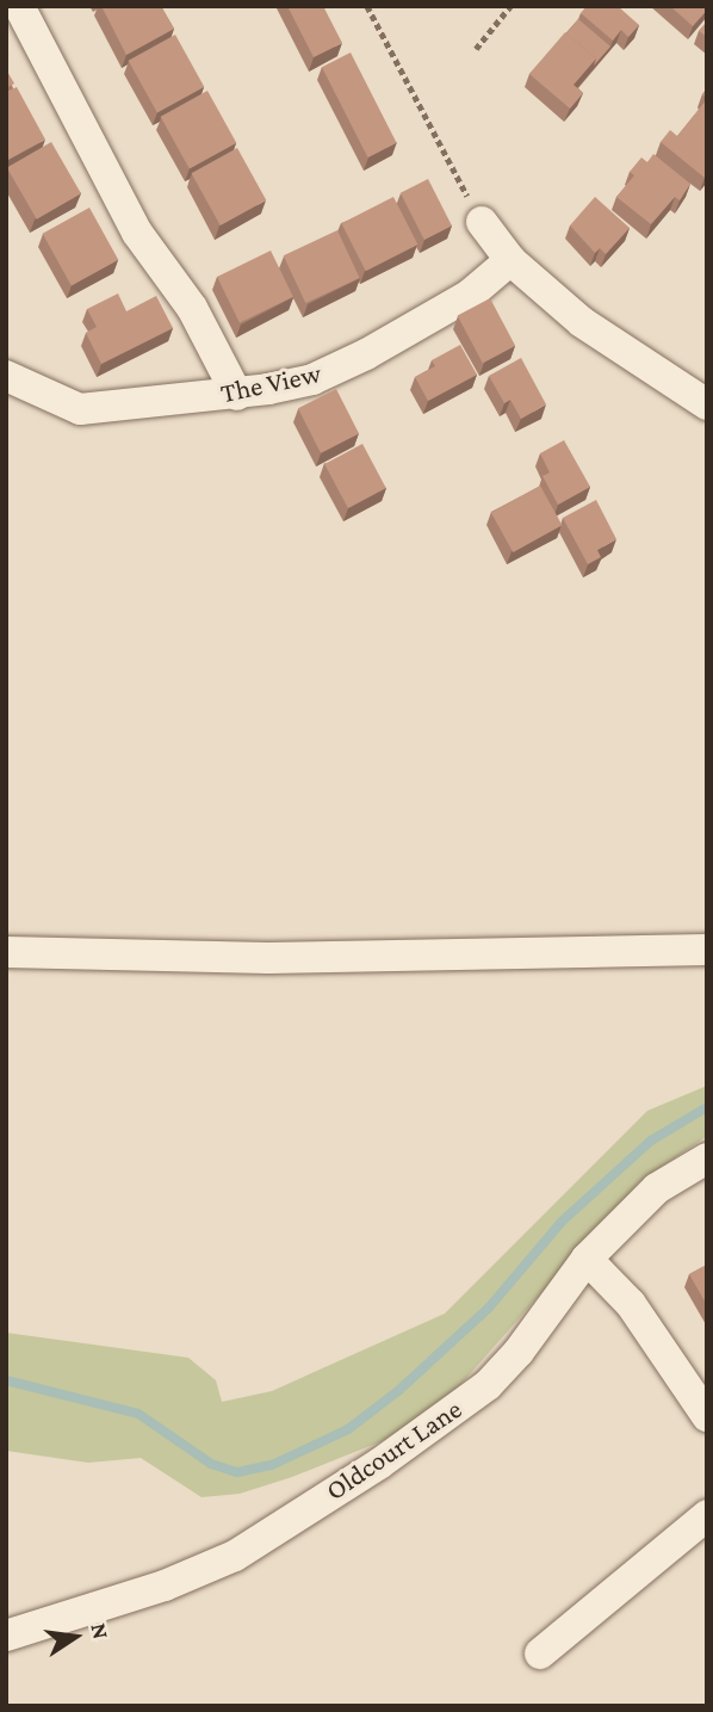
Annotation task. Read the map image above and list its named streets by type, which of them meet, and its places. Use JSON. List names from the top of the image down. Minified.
{"streets":{"street":["The View","Oldcourt Lane"]},"north":"right"}
